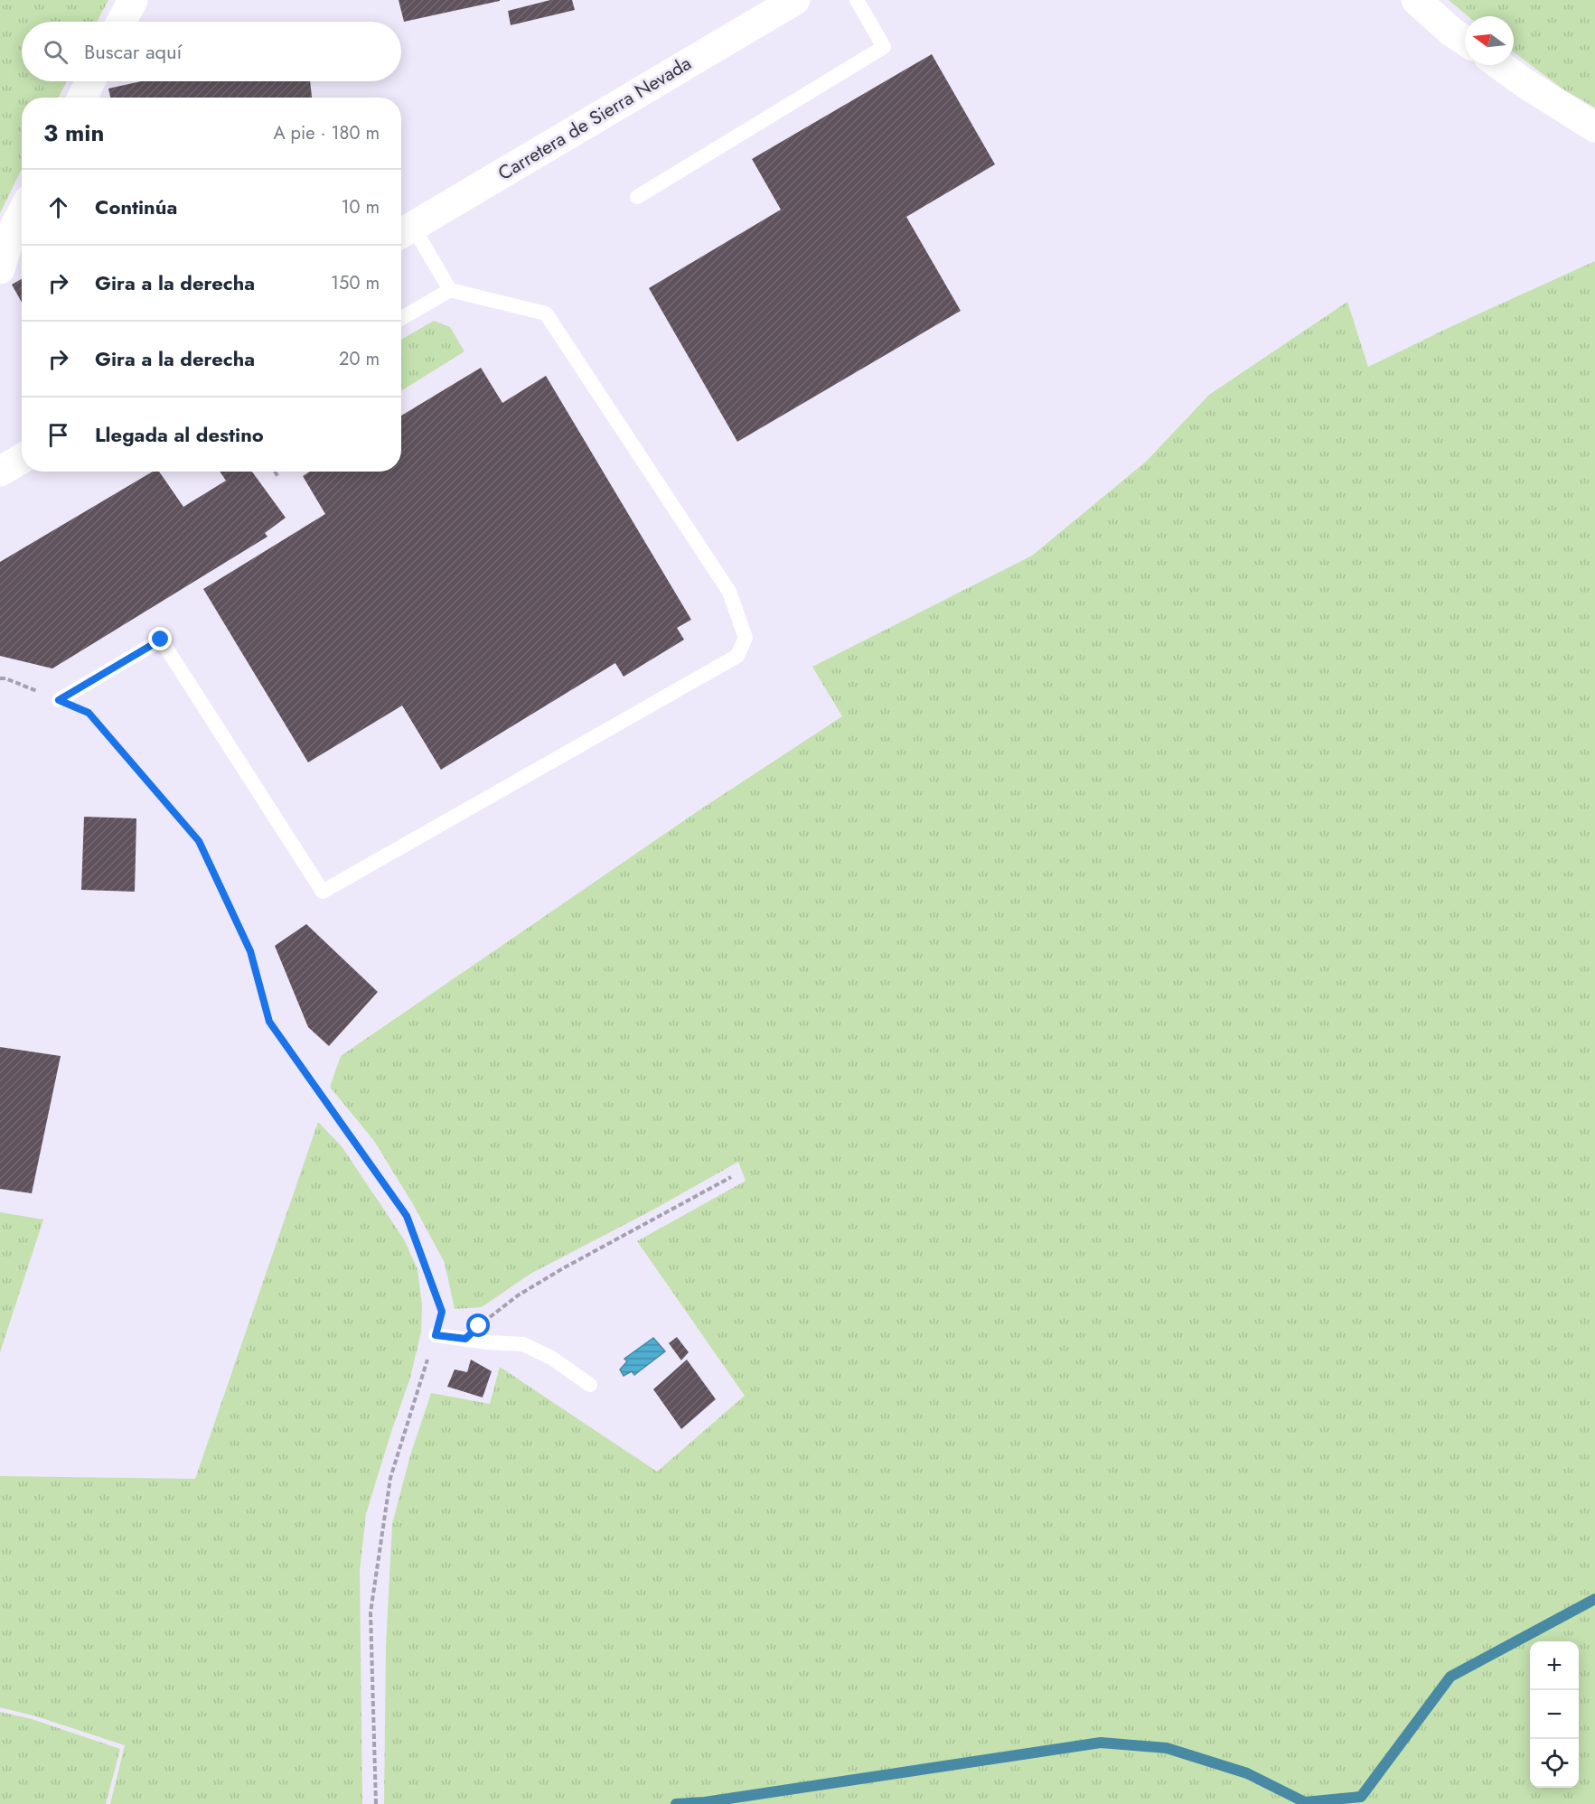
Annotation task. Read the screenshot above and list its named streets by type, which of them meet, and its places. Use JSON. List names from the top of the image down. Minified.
{"streets":{"main road":["Carretera de Sierra Nevada"]},"north":"left","page":{"search":"Buscar aquí","heading":["3 min","A pie · 180 m"],"list":[["Continúa","10 m"],["Gira a la derecha","150 m"],["Gira a la derecha","20 m"],"Llegada al destino"],"map_buttons":["+","−"]}}
